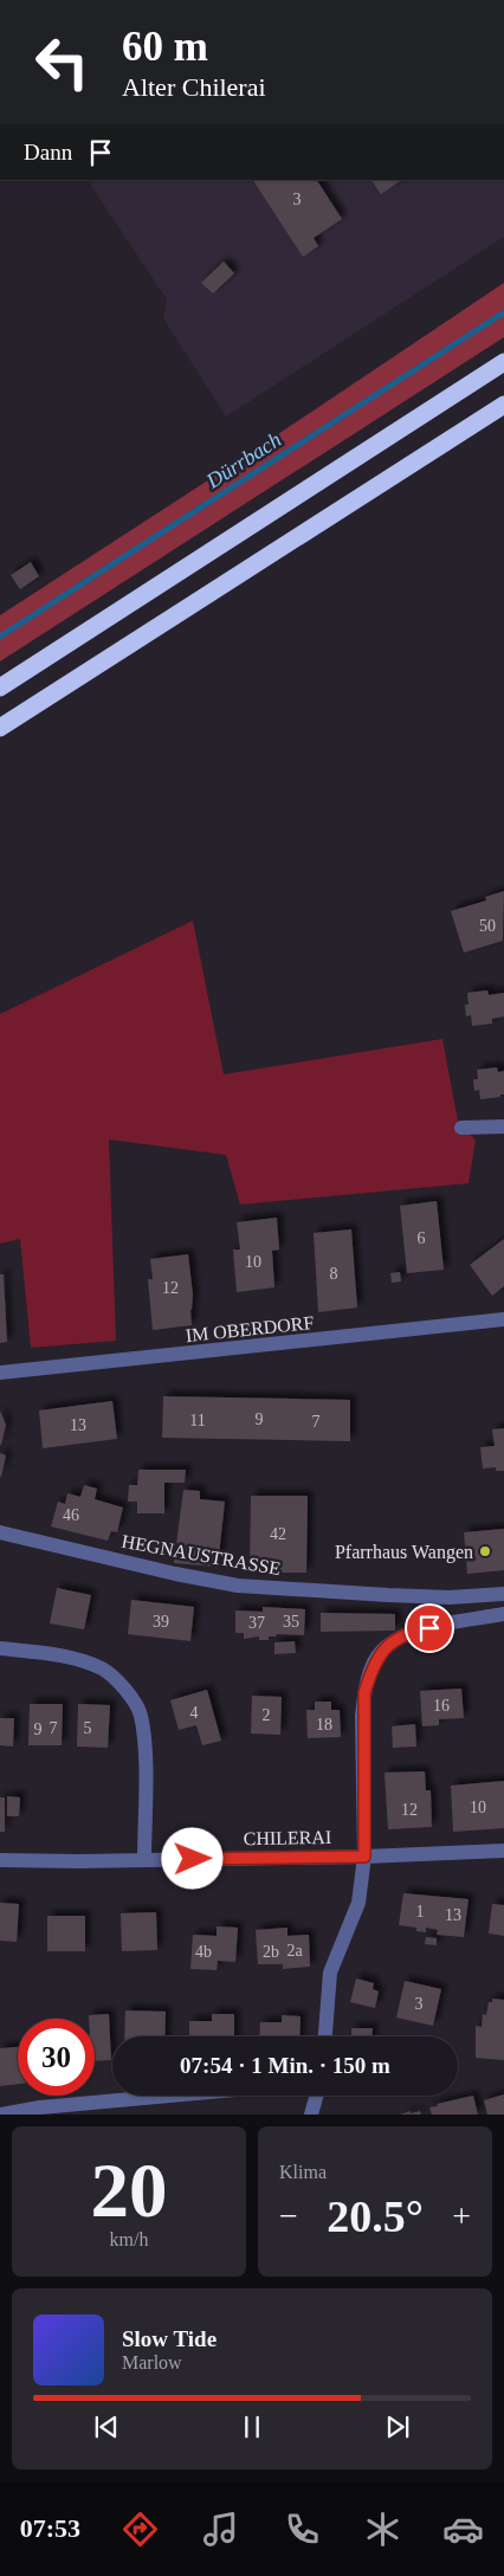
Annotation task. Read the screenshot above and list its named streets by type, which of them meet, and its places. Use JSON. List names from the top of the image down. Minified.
{"streets":{"street":["IM OBERDORF","HEGNAUSTRASSE","CHILERAI"]},"water":["Dürrbach"],"places":["Pfarrhaus Wangen"],"house_numbers":["3","50","6","10","8","12","9","11","7","13","46","42","39","35","37","16","4","2","18","7","5","9","10","12","1","13","2a","4b","2b","3"],"page":{"turn":["60 m","Alter Chilerai"],"then":"Dann","limit":"30","trip":"07:54 · 1 Min. · 150 m","tile":[["20","km/h"],"Klima"],"heat":["−","20.5°","+"],"song":["Slow Tide","Marlow"],"tabs":"07:53"}}
